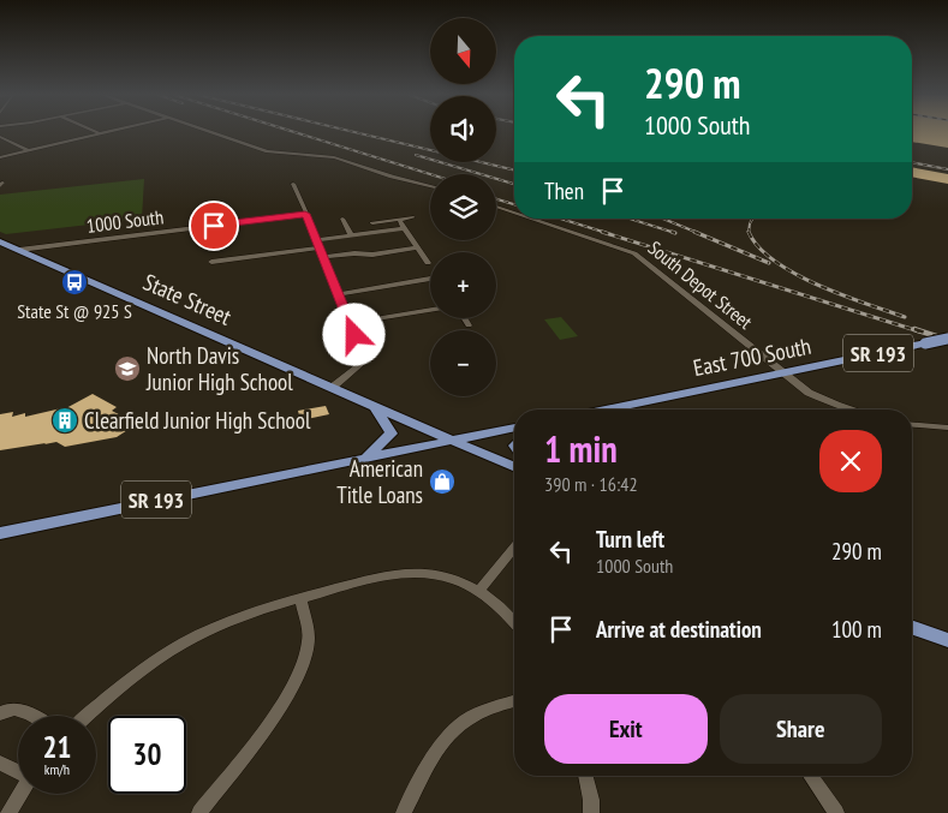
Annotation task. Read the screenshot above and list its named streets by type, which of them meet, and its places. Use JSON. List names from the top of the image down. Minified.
{"streets":{"main road":["State Street","SR 193","East 700 South"],"street":["1000 South","South Depot Street"]},"crossings":[["1000 South","State Street"],["South Depot Street","East 700 South"],["State Street","SR 193"]],"places":{"bus stop":["State St @ 925 S"],"school or university":["North Davis Junior High School"],"building":["Clearfield Junior High School"],"shop":["American Title Loans"]},"north":"bottom","page":{"map_buttons":["+","−"],"turn":["290 m","1000 South"],"then":"Then","heading":["1 min","390 m · 16:42"],"list":[{"name":"Turn left","note":"1000 South","value":"290 m"},{"name":"Arrive at destination","value":"100 m"}],"buttons":["Exit","Share"],"speed":"21 km/h","limit":"30"}}
